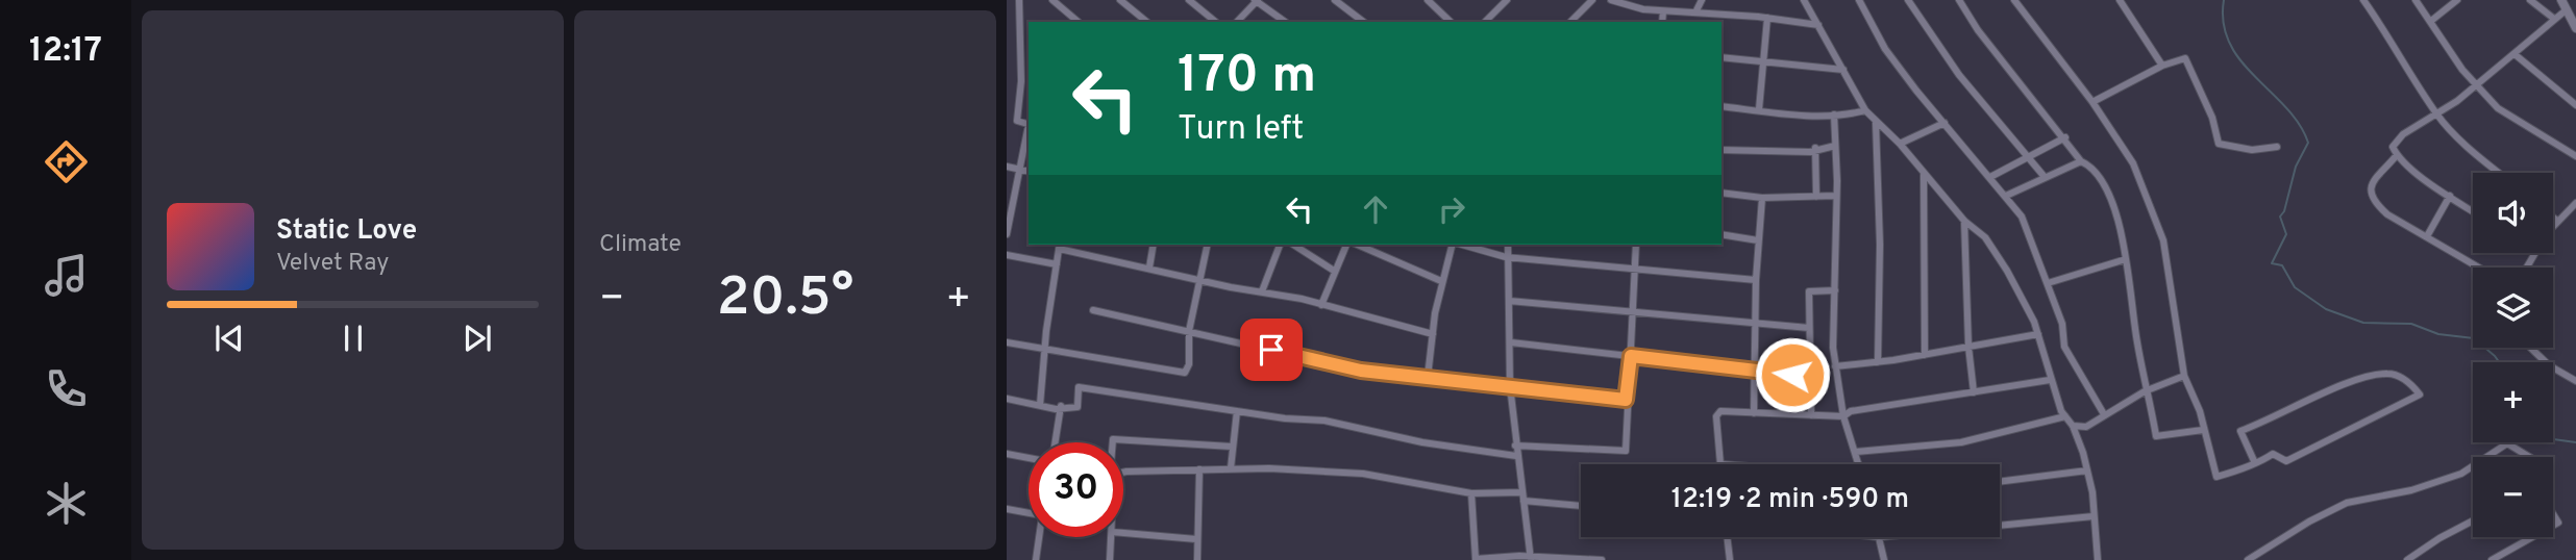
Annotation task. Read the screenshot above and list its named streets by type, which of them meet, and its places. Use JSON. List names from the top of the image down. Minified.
{"page":{"tabs":"12:17","tile":"Climate","turn":["170 m","Turn left"],"map_buttons":["+","−"],"song":["Static Love","Velvet Ray"],"heat":["−","20.5°","+"],"limit":"30","trip":"12:19 · 2 min · 590 m"}}
